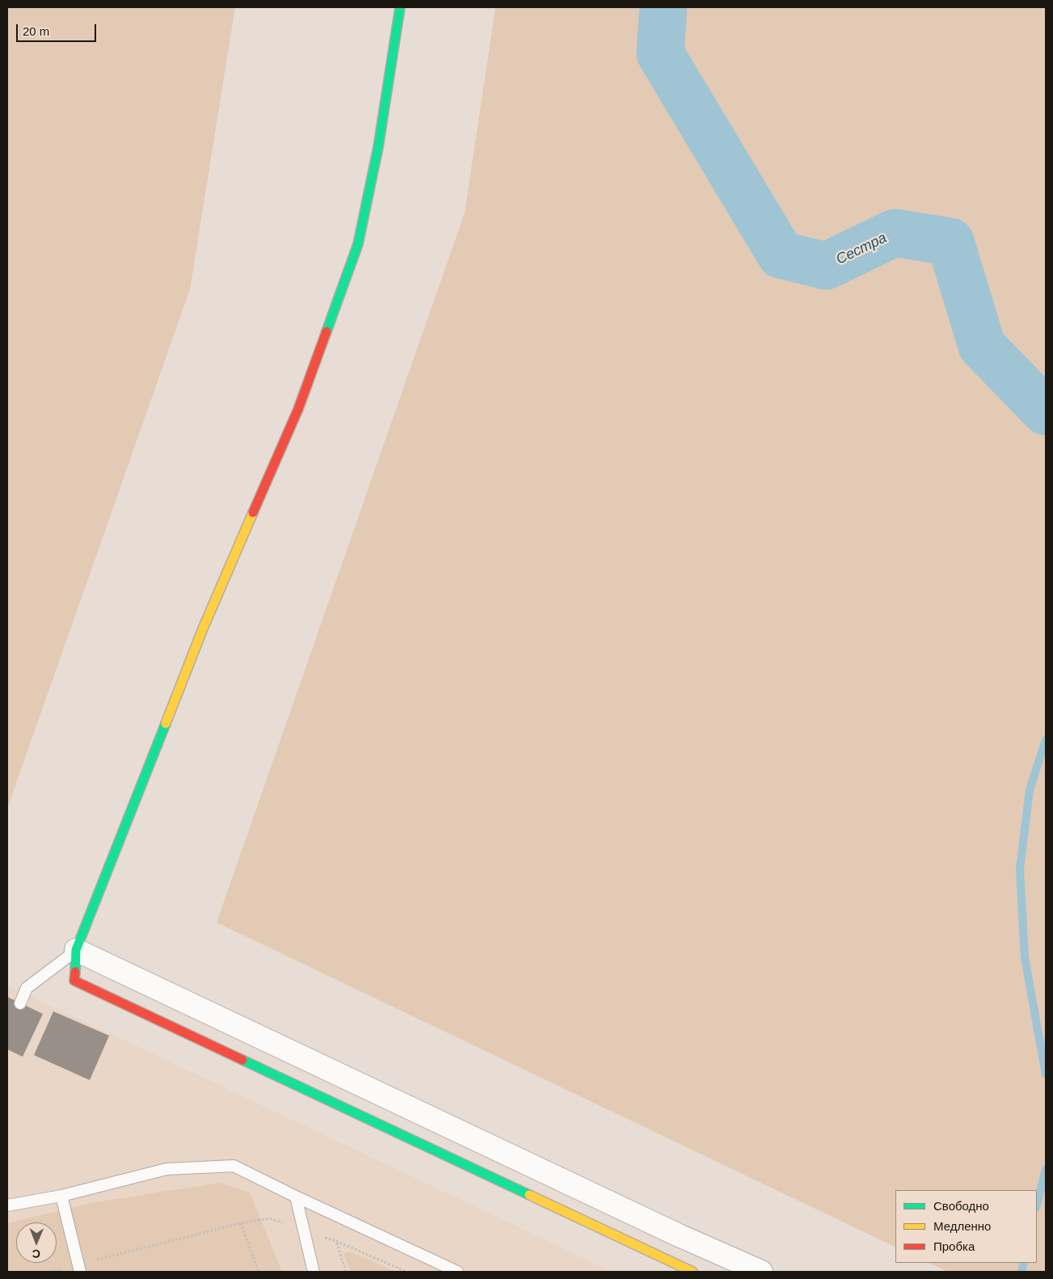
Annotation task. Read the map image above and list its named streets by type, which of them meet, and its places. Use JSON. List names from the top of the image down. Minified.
{"water":["Сестра"],"legend":["Свободно","Медленно","Пробка"],"scale_bar":"20 m","north":"bottom"}
